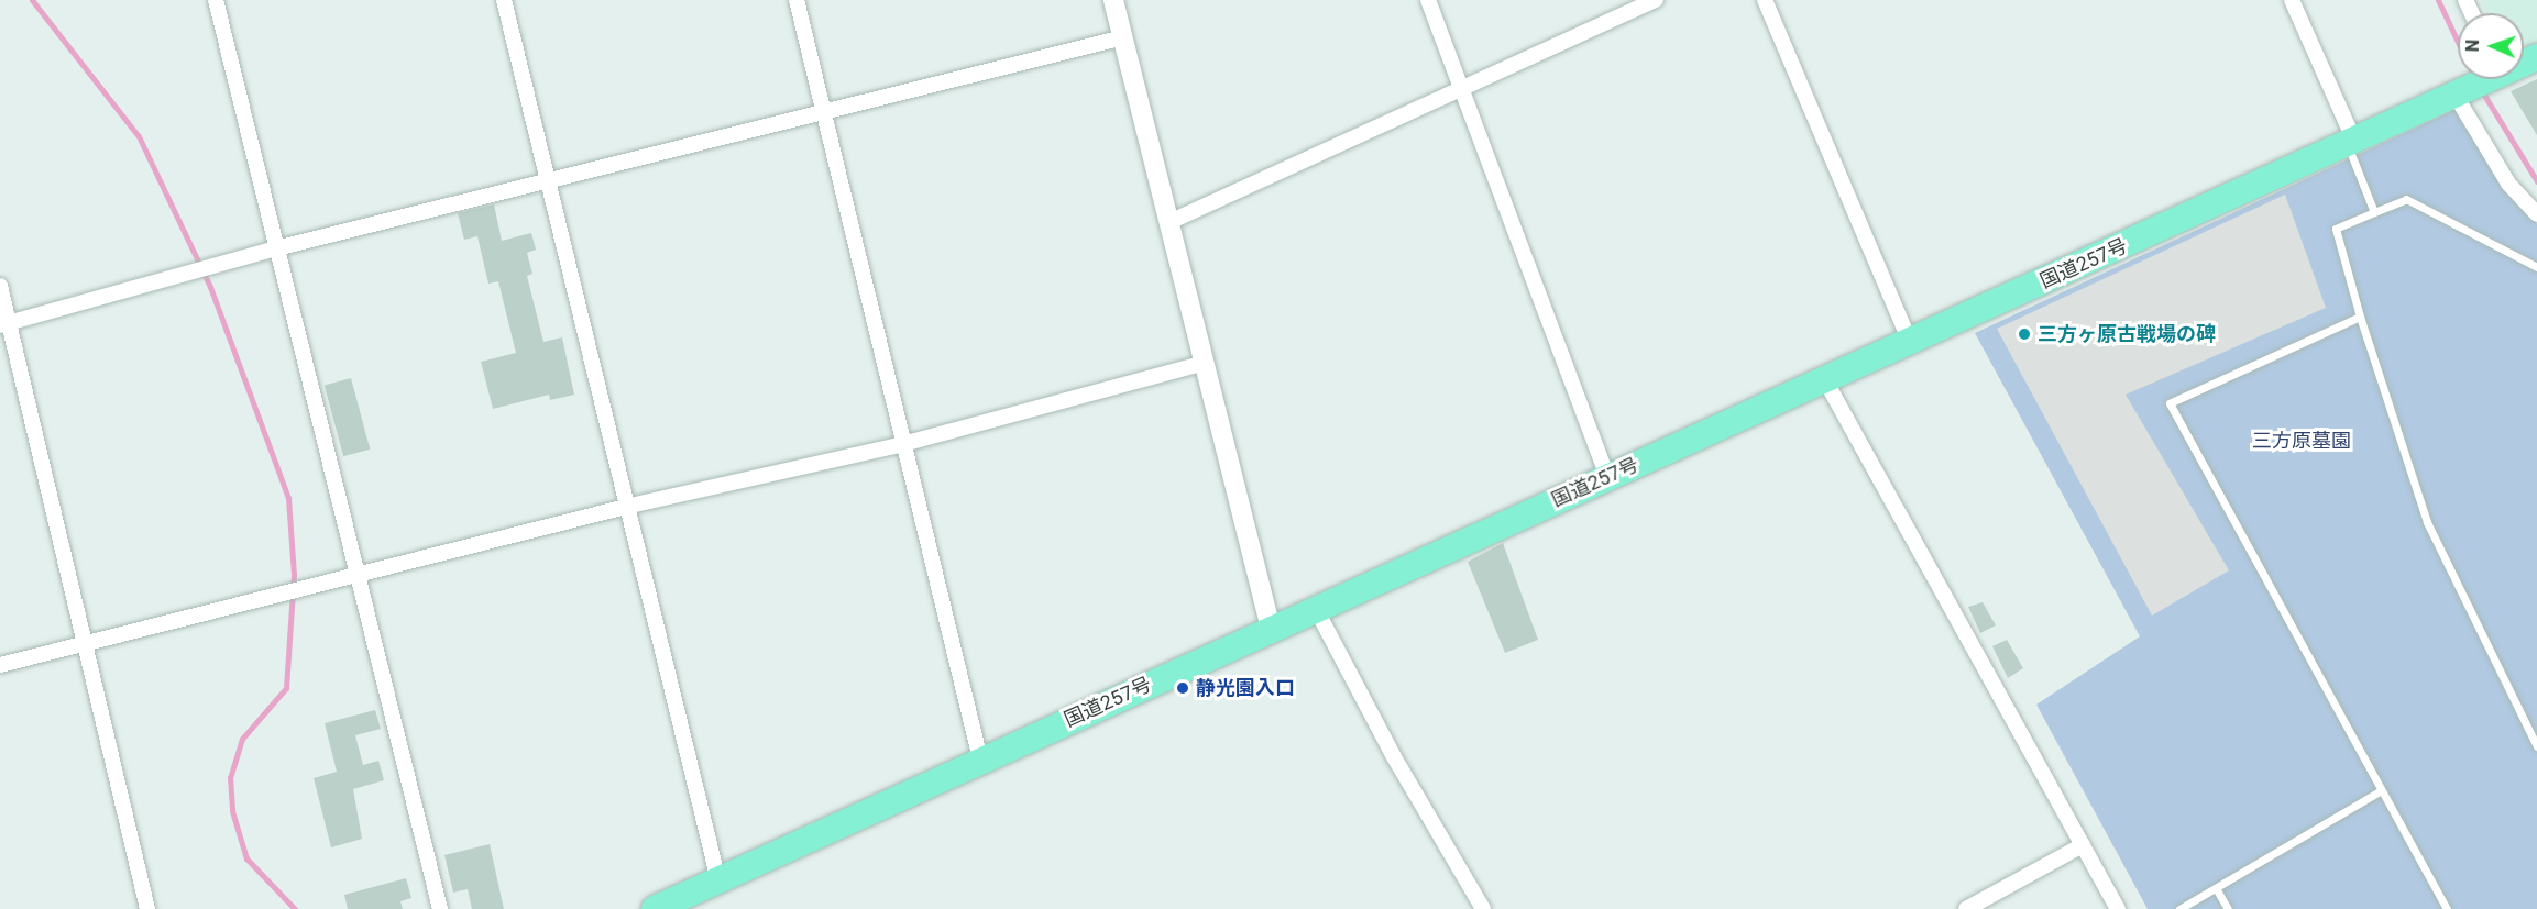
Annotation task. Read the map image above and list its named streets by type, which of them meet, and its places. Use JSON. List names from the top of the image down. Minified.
{"streets":{"highway":["国道257号"]},"parks":["三方原墓園"],"places":["三方ヶ原古戦場の碑","静光園入口"],"north":"left"}
